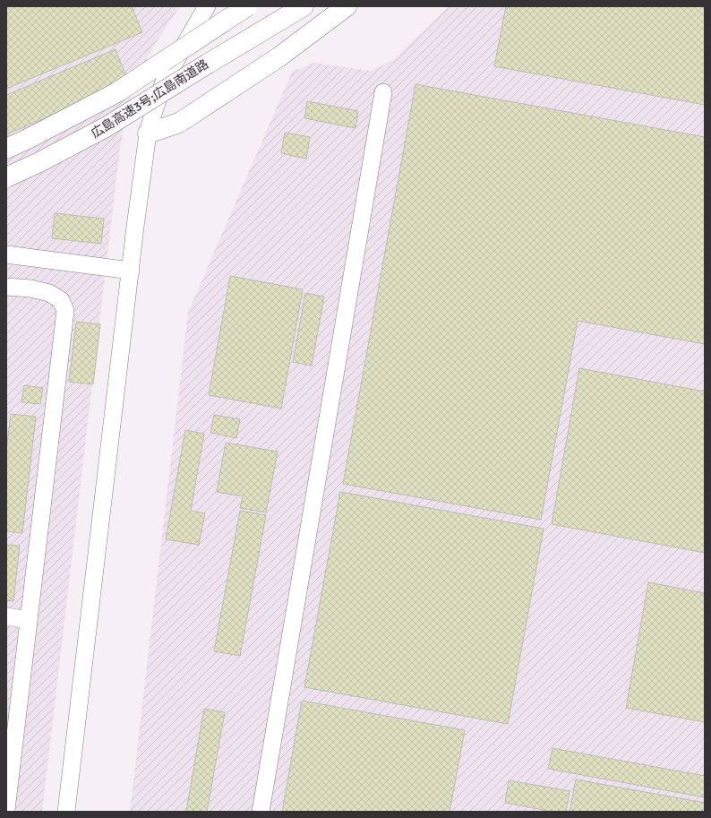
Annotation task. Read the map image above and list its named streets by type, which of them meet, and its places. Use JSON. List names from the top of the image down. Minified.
{"streets":{"highway":["広島高速3号;広島南道路"]}}
